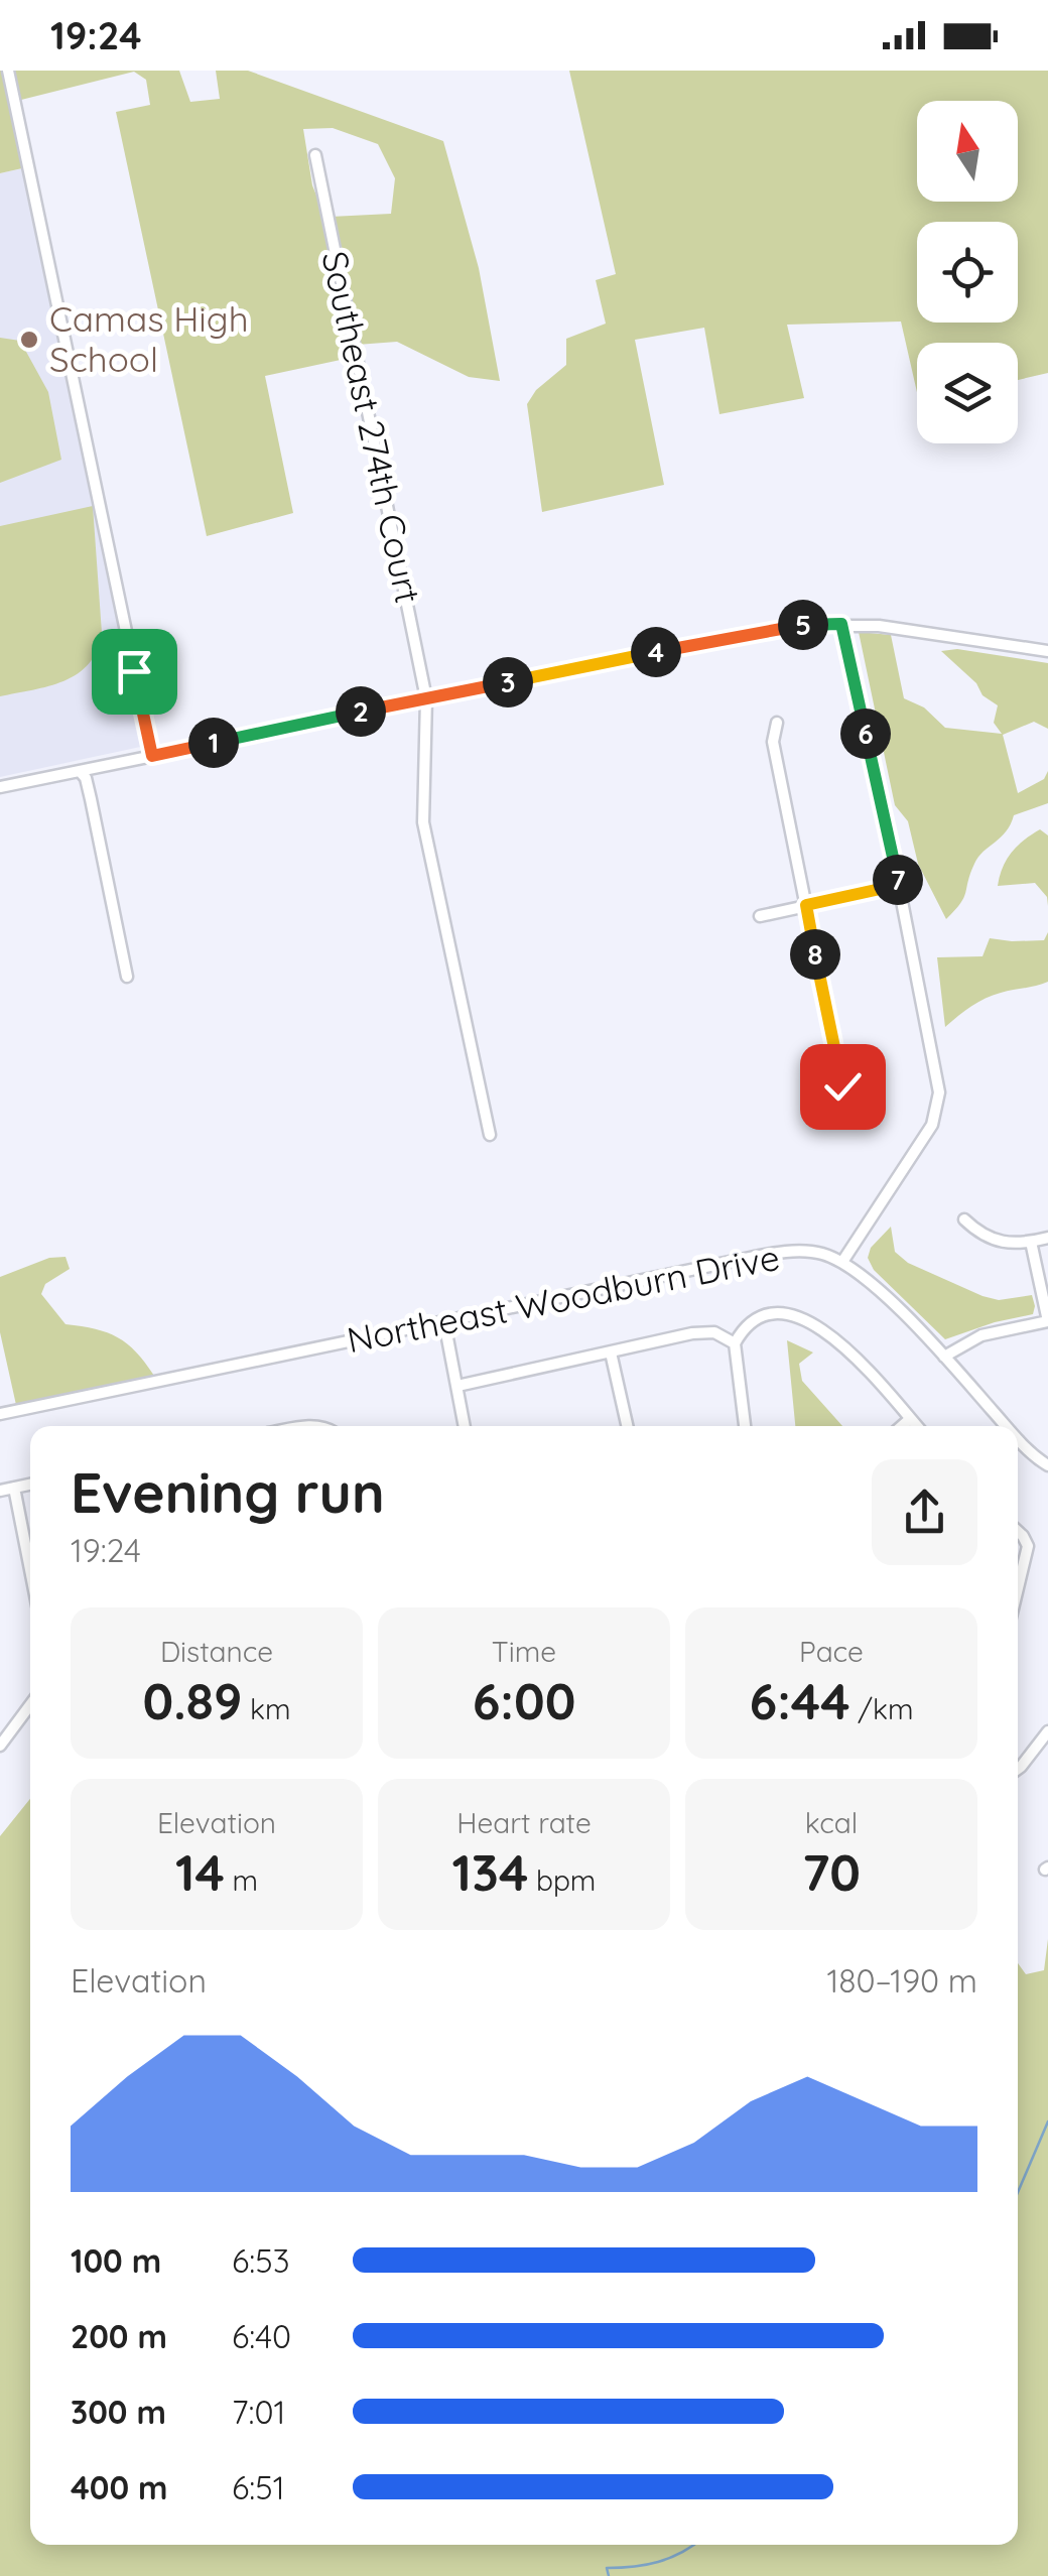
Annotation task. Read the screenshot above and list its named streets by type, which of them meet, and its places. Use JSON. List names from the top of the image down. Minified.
{"streets":{"street":["Southeast 274th Court","Northeast Woodburn Drive"]},"places":["Camas High School"],"north":"top","page":{"status":"19:24","pins":["5","4","3","2","6","1","7","8"],"heading":["Evening run","19:24"],"stats":[["Distance","0.89 km"],["Time","6:00"],["Pace","6:44 /km"],["Elevation","14 m"],["Heart rate","134 bpm"],["kcal","70"]],"chart":["Elevation","180–190 m"],"list":[{"name":"100 m","note":"6:53"},{"name":"200 m","note":"6:40"},{"name":"300 m","note":"7:01"},{"name":"400 m","note":"6:51"}]}}
